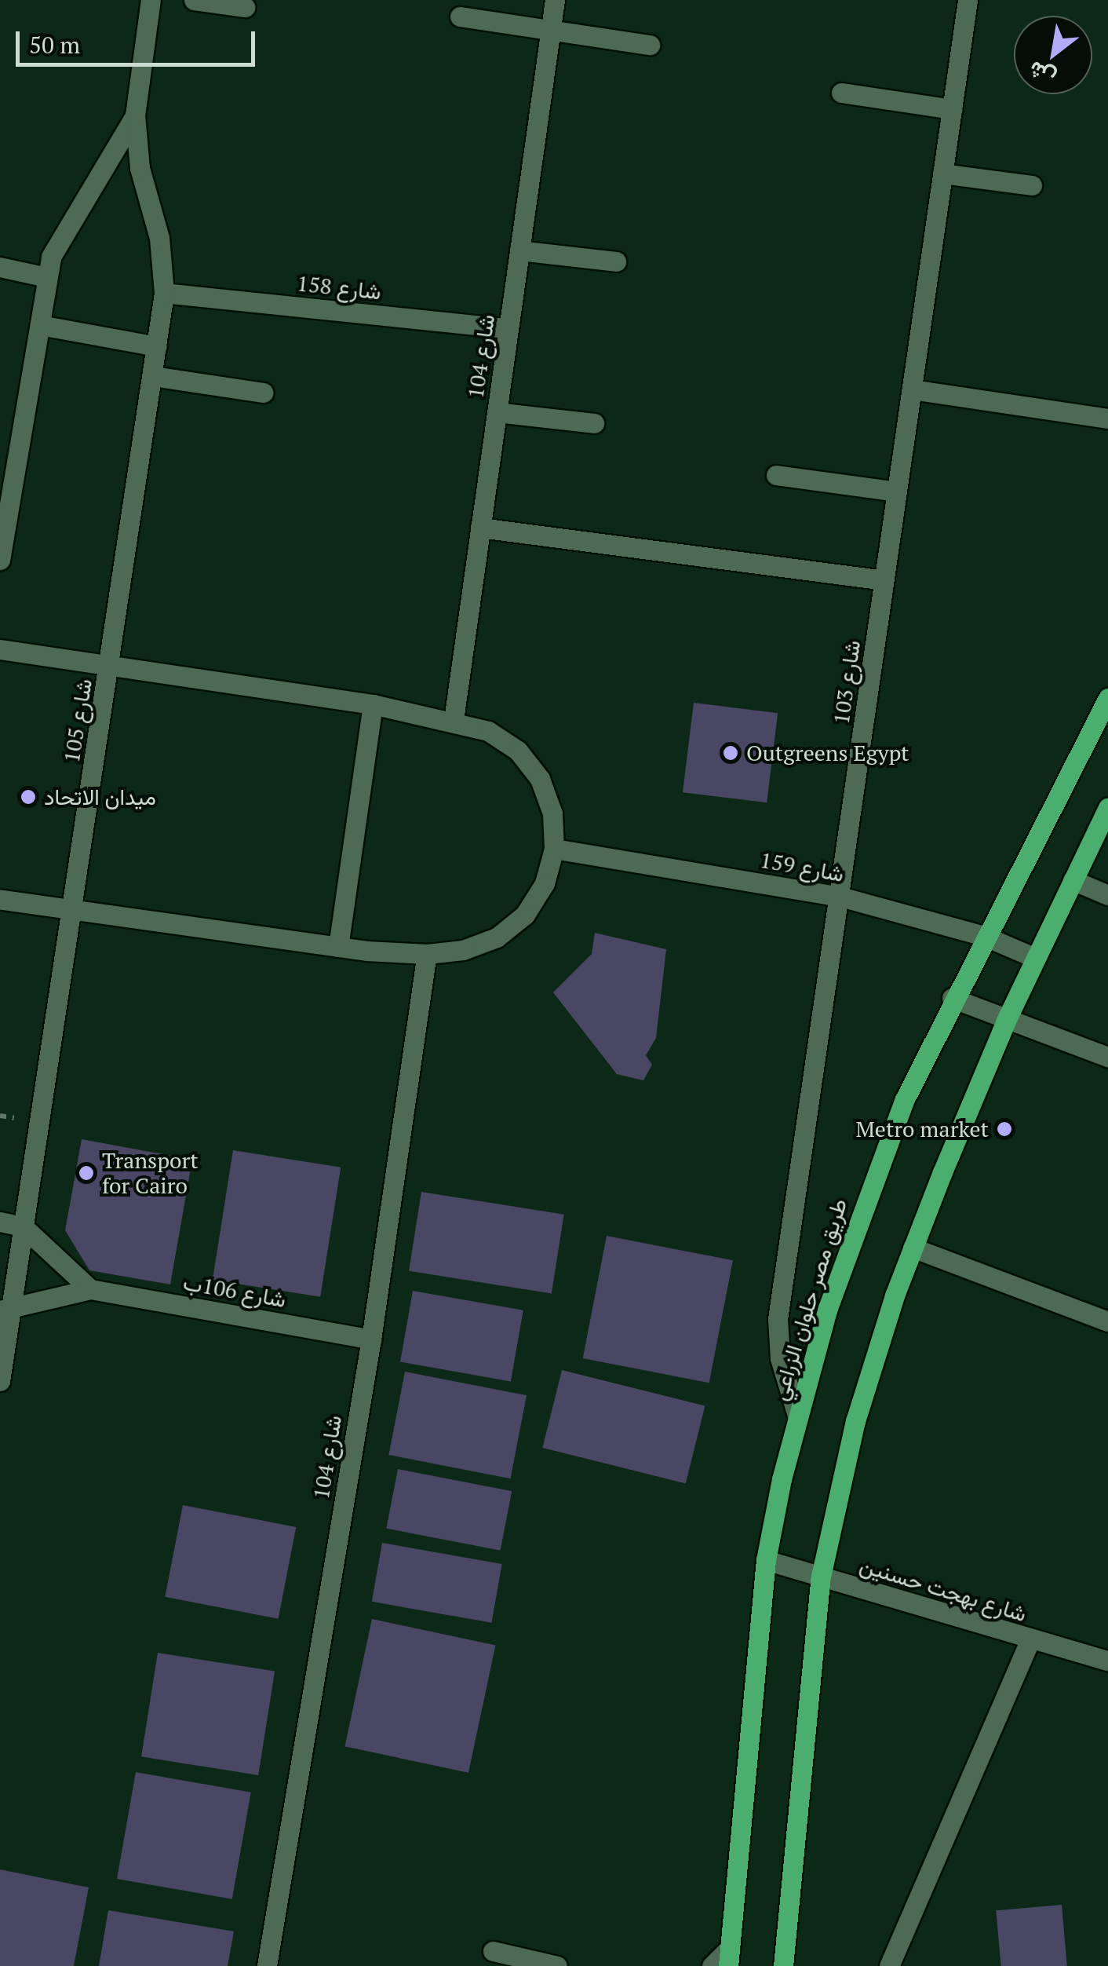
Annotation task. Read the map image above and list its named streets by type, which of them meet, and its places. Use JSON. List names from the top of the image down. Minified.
{"streets":{"main road":["طريق مصر حلوان الزراعي"],"street":["شارع 158","شارع 104","شارع 103","شارع 105","شارع 159","شارع 106ب","شارع بهجت حسنين"]},"crossings":[["شارع 158","شارع 104"],["شارع 158","شارع 105"],["شارع 104","شارع 106ب"],["شارع 103","شارع 159"],["شارع 103","طريق مصر حلوان الزراعي"],["شارع 105","شارع 106ب"],["شارع 159","طريق مصر حلوان الزراعي"],["طريق مصر حلوان الزراعي","شارع بهجت حسنين"]],"places":["Outgreens Egypt","ميدان الاتحاد","Metro market","Transport for Cairo"],"scale_bar":"50 m","north":"bottom left"}
